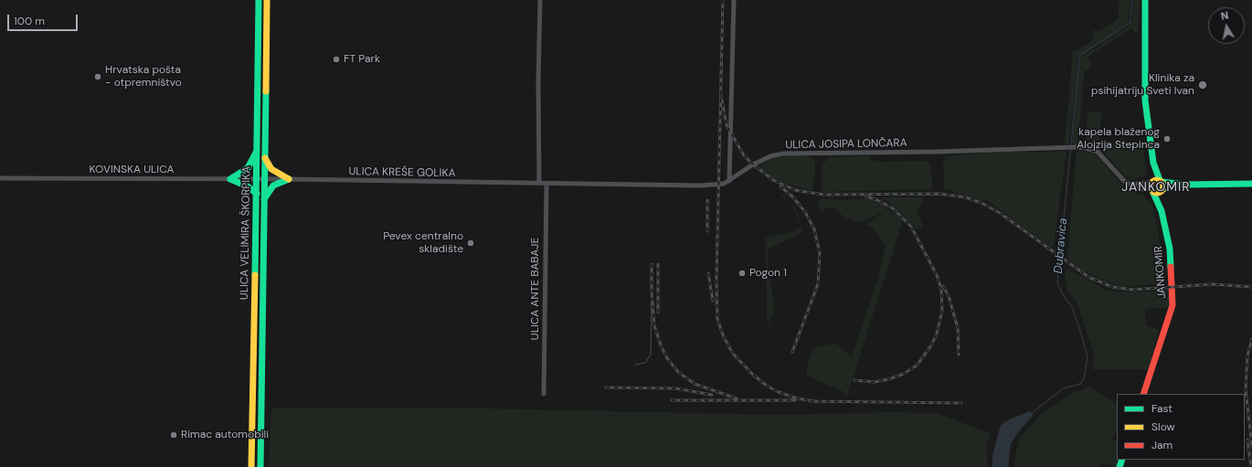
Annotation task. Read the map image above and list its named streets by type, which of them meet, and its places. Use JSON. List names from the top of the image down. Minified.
{"streets":{"main road":["ULICA VELIMIRA ŠKORPIKA","JANKOMIR"],"street":["ULICA JOSIPA LONČARA","KOVINSKA ULICA","ULICA KREŠE GOLIKA","ULICA ANTE BABAJE"]},"crossings":[["ULICA JOSIPA LONČARA","ULICA KREŠE GOLIKA"],["KOVINSKA ULICA","ULICA KREŠE GOLIKA"],["KOVINSKA ULICA","ULICA VELIMIRA ŠKORPIKA"],["ULICA KREŠE GOLIKA","ULICA VELIMIRA ŠKORPIKA"],["ULICA KREŠE GOLIKA","ULICA ANTE BABAJE"]],"districts":["JANKOMIR"],"water":["Dubravica"],"places":["FT Park","Hrvatska pošta - otpremništvo","Klinika za psihijatriju Sveti Ivan","kapela blaženog Alojzija Stepinca","Pevex centralno skladište","Pogon 1","Rimac automobili"],"legend":["Fast","Slow","Jam"],"scale_bar":"100 m","north":"top"}
